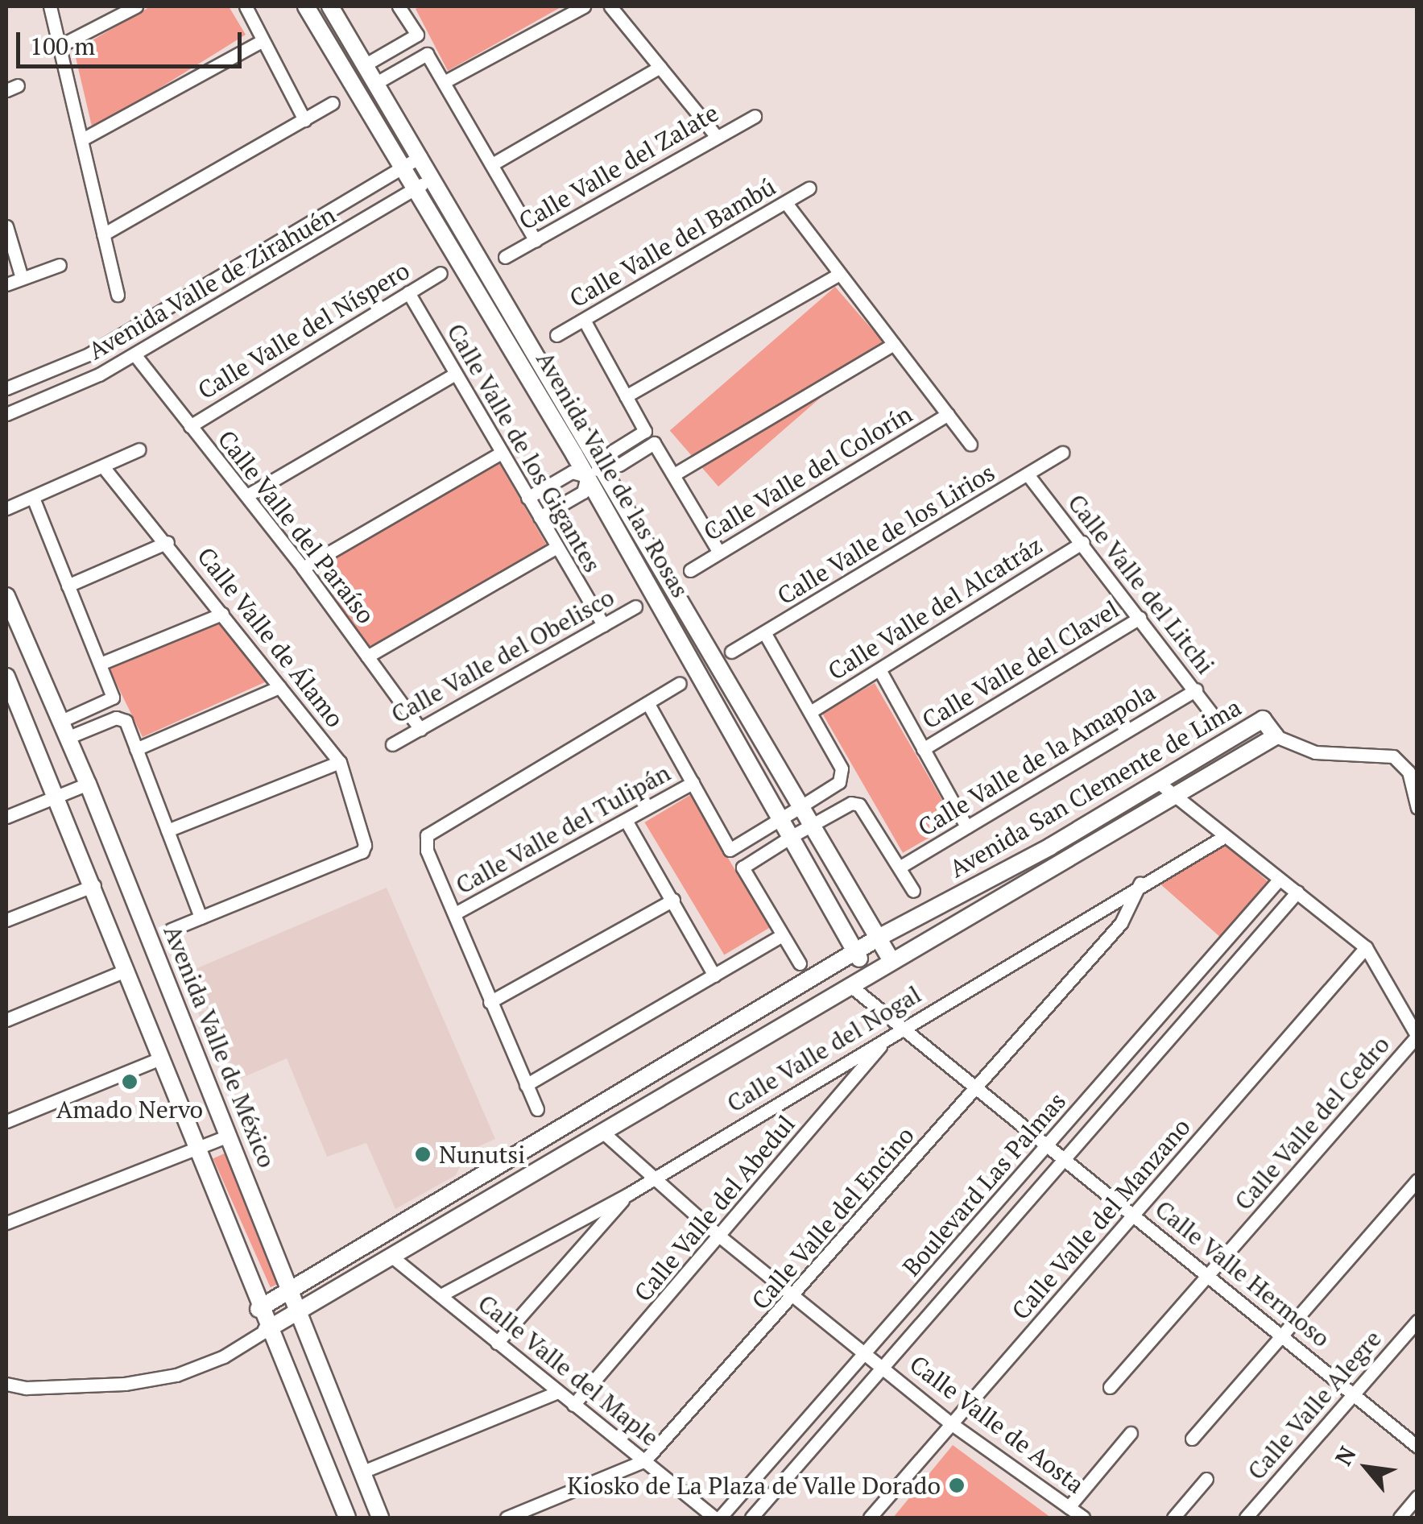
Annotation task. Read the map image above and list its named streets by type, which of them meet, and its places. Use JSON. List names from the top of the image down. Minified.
{"streets":{"street":["Calle Valle del Zalate","Calle Valle del Bambú","Avenida Valle de Zirahuén","Calle Valle del Níspero","Calle Valle de los Gigantes","Calle Valle del Colorín","Avenida Valle de las Rosas","Calle Valle del Paraíso","Calle Valle de los Lirios","Calle Valle del Litchi","Calle Valle del Alcatráz","Calle Valle de Álamo","Calle Valle del Obelisco","Calle Valle del Clavel","Calle Valle de la Amapola","Avenida San Clemente de Lima","Calle Valle del Tulipán","Avenida Valle de México","Calle Valle del Nogal","Calle Valle del Cedro","Boulevard Las Palmas","Calle Valle del Abedul","Calle Valle del Encino","Calle Valle del Manzano","Calle Valle Hermoso","Calle Valle del Maple","Calle Valle Alegre","Calle Valle de Aosta"]},"crossings":[["Avenida Valle de Zirahuén","Avenida Valle de las Rosas"],["Avenida Valle de Zirahuén","Calle Valle del Paraíso"],["Calle Valle del Níspero","Calle Valle de los Gigantes"],["Calle Valle del Níspero","Calle Valle del Paraíso"],["Calle Valle de los Gigantes","Calle Valle del Obelisco"],["Avenida Valle de las Rosas","Avenida San Clemente de Lima"],["Calle Valle del Paraíso","Calle Valle del Obelisco"],["Calle Valle de los Lirios","Calle Valle del Litchi"],["Calle Valle del Litchi","Calle Valle del Alcatráz"],["Calle Valle del Litchi","Calle Valle del Clavel"],["Calle Valle del Litchi","Calle Valle de la Amapola"],["Avenida San Clemente de Lima","Avenida Valle de México"],["Avenida San Clemente de Lima","Calle Valle Hermoso"],["Avenida San Clemente de Lima","Calle Valle del Maple"],["Avenida San Clemente de Lima","Calle Valle de Aosta"],["Calle Valle del Nogal","Calle Valle del Abedul"],["Calle Valle del Nogal","Calle Valle del Encino"],["Calle Valle del Nogal","Calle Valle Hermoso"],["Calle Valle del Nogal","Calle Valle del Maple"],["Calle Valle del Nogal","Calle Valle de Aosta"],["Calle Valle del Cedro","Calle Valle Hermoso"],["Boulevard Las Palmas","Calle Valle Hermoso"],["Boulevard Las Palmas","Calle Valle del Maple"],["Boulevard Las Palmas","Calle Valle de Aosta"],["Calle Valle del Abedul","Calle Valle del Maple"],["Calle Valle del Abedul","Calle Valle de Aosta"],["Calle Valle del Encino","Calle Valle Hermoso"],["Calle Valle del Encino","Calle Valle del Maple"],["Calle Valle del Encino","Calle Valle de Aosta"],["Calle Valle del Manzano","Calle Valle Hermoso"],["Calle Valle del Manzano","Calle Valle de Aosta"],["Calle Valle Hermoso","Calle Valle Alegre"]],"places":["Amado Nervo","Nunutsi","Kiosko de La Plaza de Valle Dorado"],"scale_bar":"100 m","north":"top left"}
